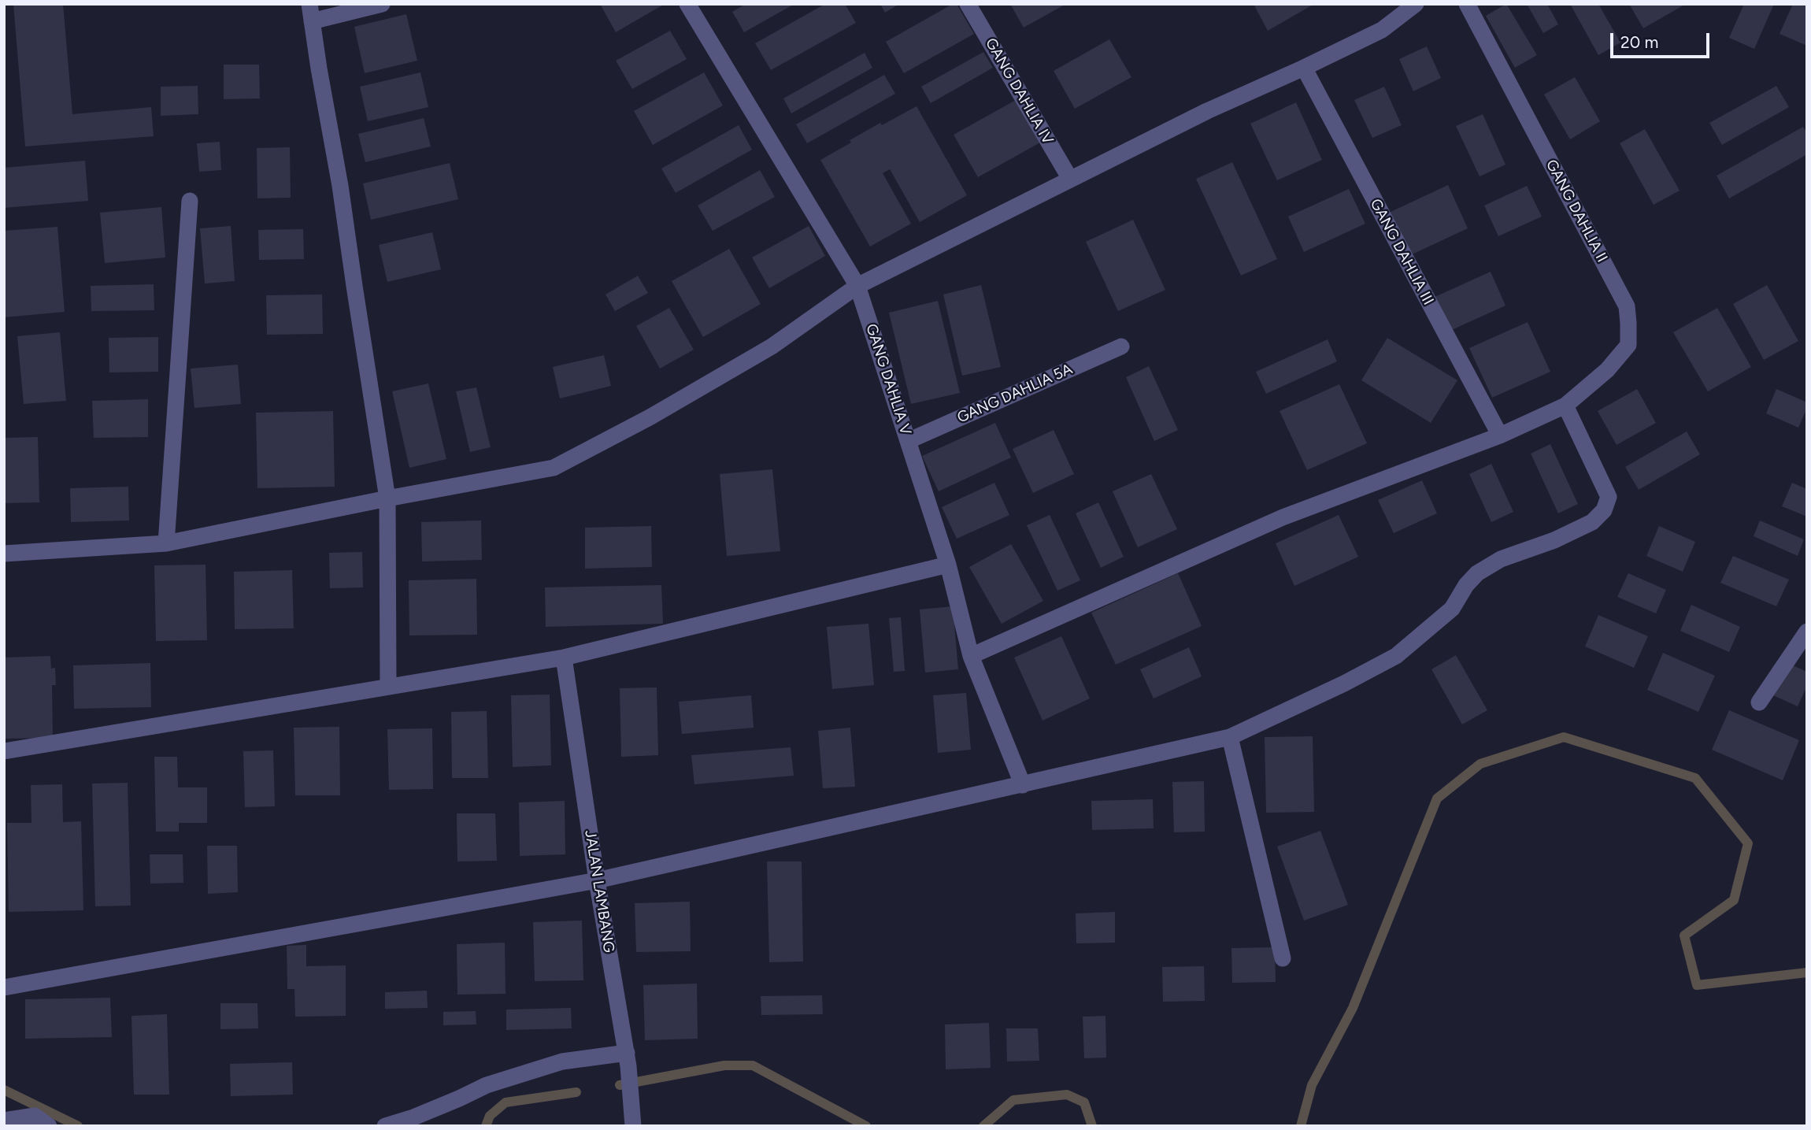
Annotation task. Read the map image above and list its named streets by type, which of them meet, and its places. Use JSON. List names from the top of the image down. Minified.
{"streets":{"street":["GANG DAHLIA IV","GANG DAHLIA II","GANG DAHLIA III","GANG DAHLIA V","GANG DAHLIA 5A","JALAN LAMBANG"]},"crossings":[["GANG DAHLIA II","GANG DAHLIA III"],["GANG DAHLIA II","GANG DAHLIA V"],["GANG DAHLIA V","GANG DAHLIA 5A"]],"scale_bar":"20 m"}
